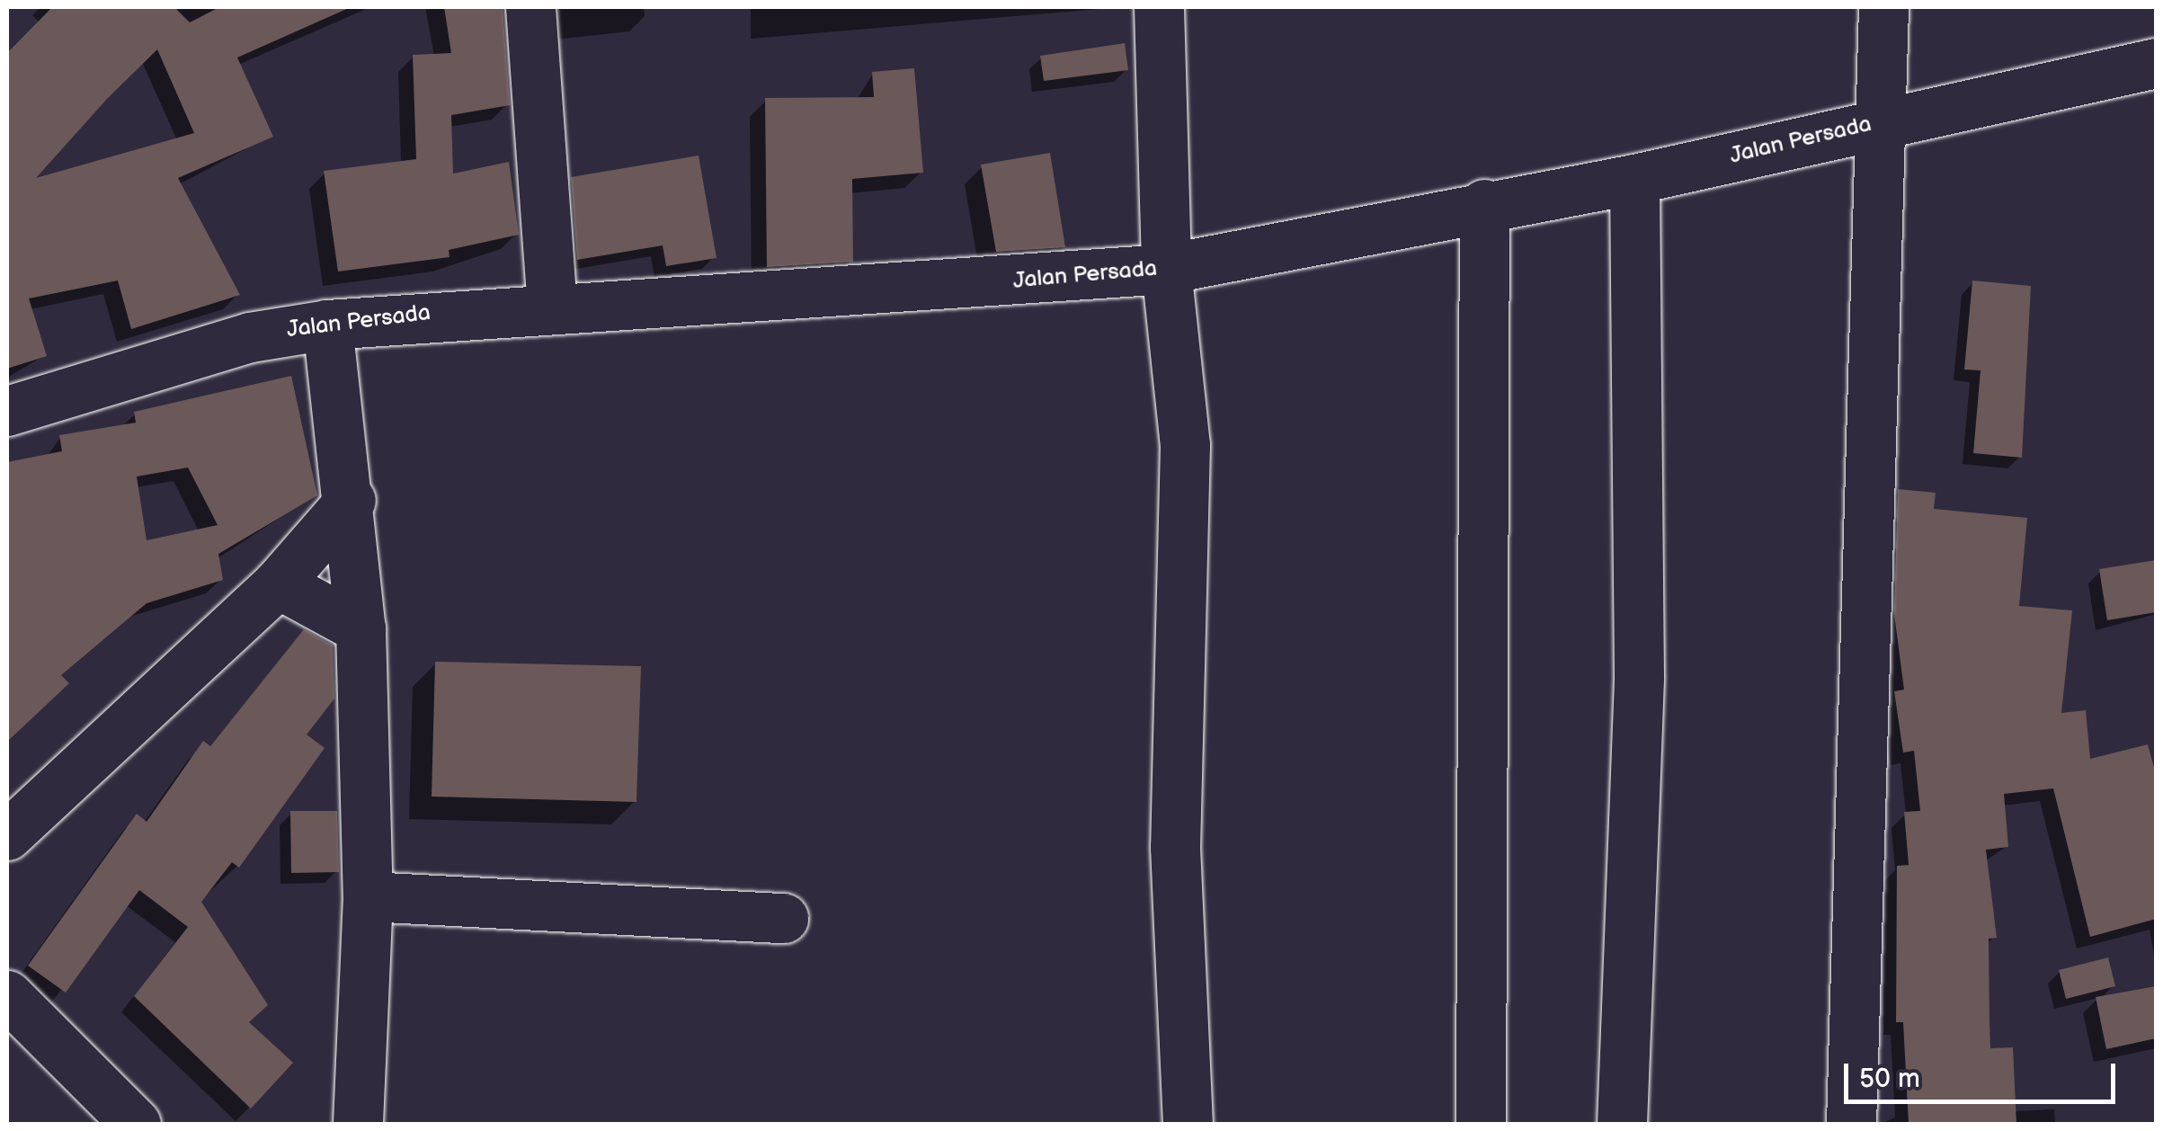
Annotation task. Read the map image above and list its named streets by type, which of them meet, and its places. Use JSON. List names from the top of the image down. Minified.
{"streets":{"street":["Jalan Persada"]},"scale_bar":"50 m"}
